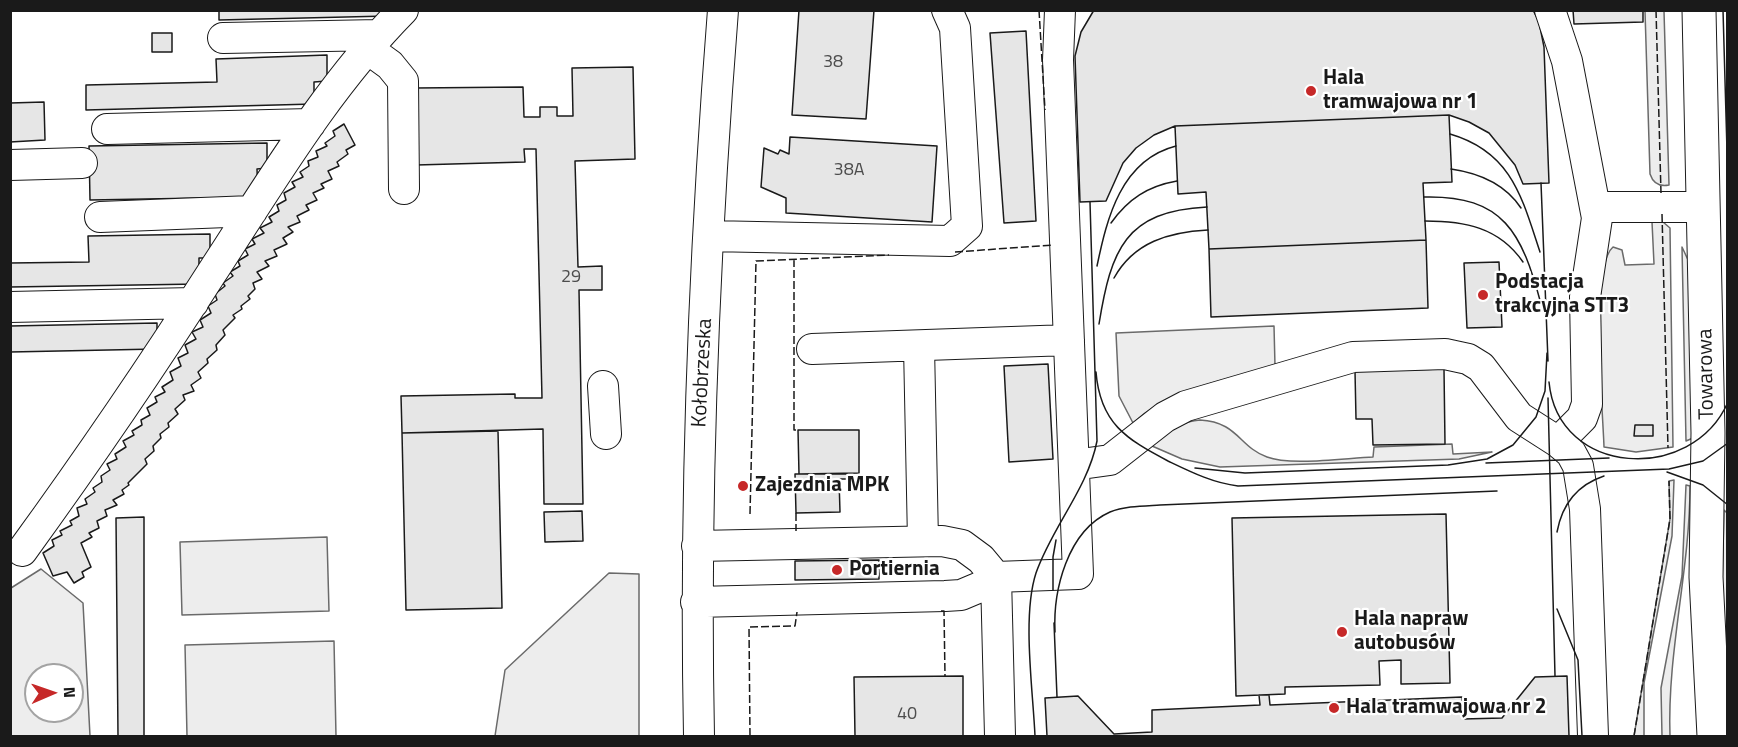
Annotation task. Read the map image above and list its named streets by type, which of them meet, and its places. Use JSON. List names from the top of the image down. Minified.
{"streets":{"main road":["Towarowa"],"street":["Kołobrzeska"]},"places":["Hala tramwajowa nr 1","Podstacja trakcyjna STT3","Zajezdnia MPK","Portiernia","Hala napraw autobusów","Hala tramwajowa nr 2"],"house_numbers":["38","38A","29","40"],"north":"right"}
